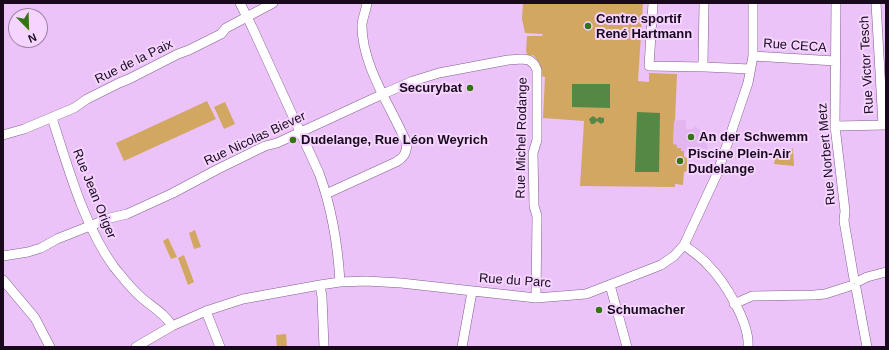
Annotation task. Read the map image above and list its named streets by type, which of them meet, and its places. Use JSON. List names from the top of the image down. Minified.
{"streets":{"street":["Rue CECA","Rue de la Paix","Rue Victor Tesch","Rue Michel Rodange","Rue Nicolas Biever","Rue Norbert Metz","Rue Jean Origer","Rue du Parc"]},"crossings":[["Rue CECA","Rue Norbert Metz"],["Rue CECA","Rue du Parc"],["Rue de la Paix","Rue Jean Origer"],["Rue Michel Rodange","Rue Nicolas Biever"],["Rue Michel Rodange","Rue du Parc"],["Rue Nicolas Biever","Rue Jean Origer"],["Rue Jean Origer","Rue du Parc"]],"places":["Centre sportif René Hartmann","Securybat","An der Schwemm","Dudelange, Rue Léon Weyrich","Piscine Plein-Air Dudelange","Schumacher"],"north":"bottom right"}
